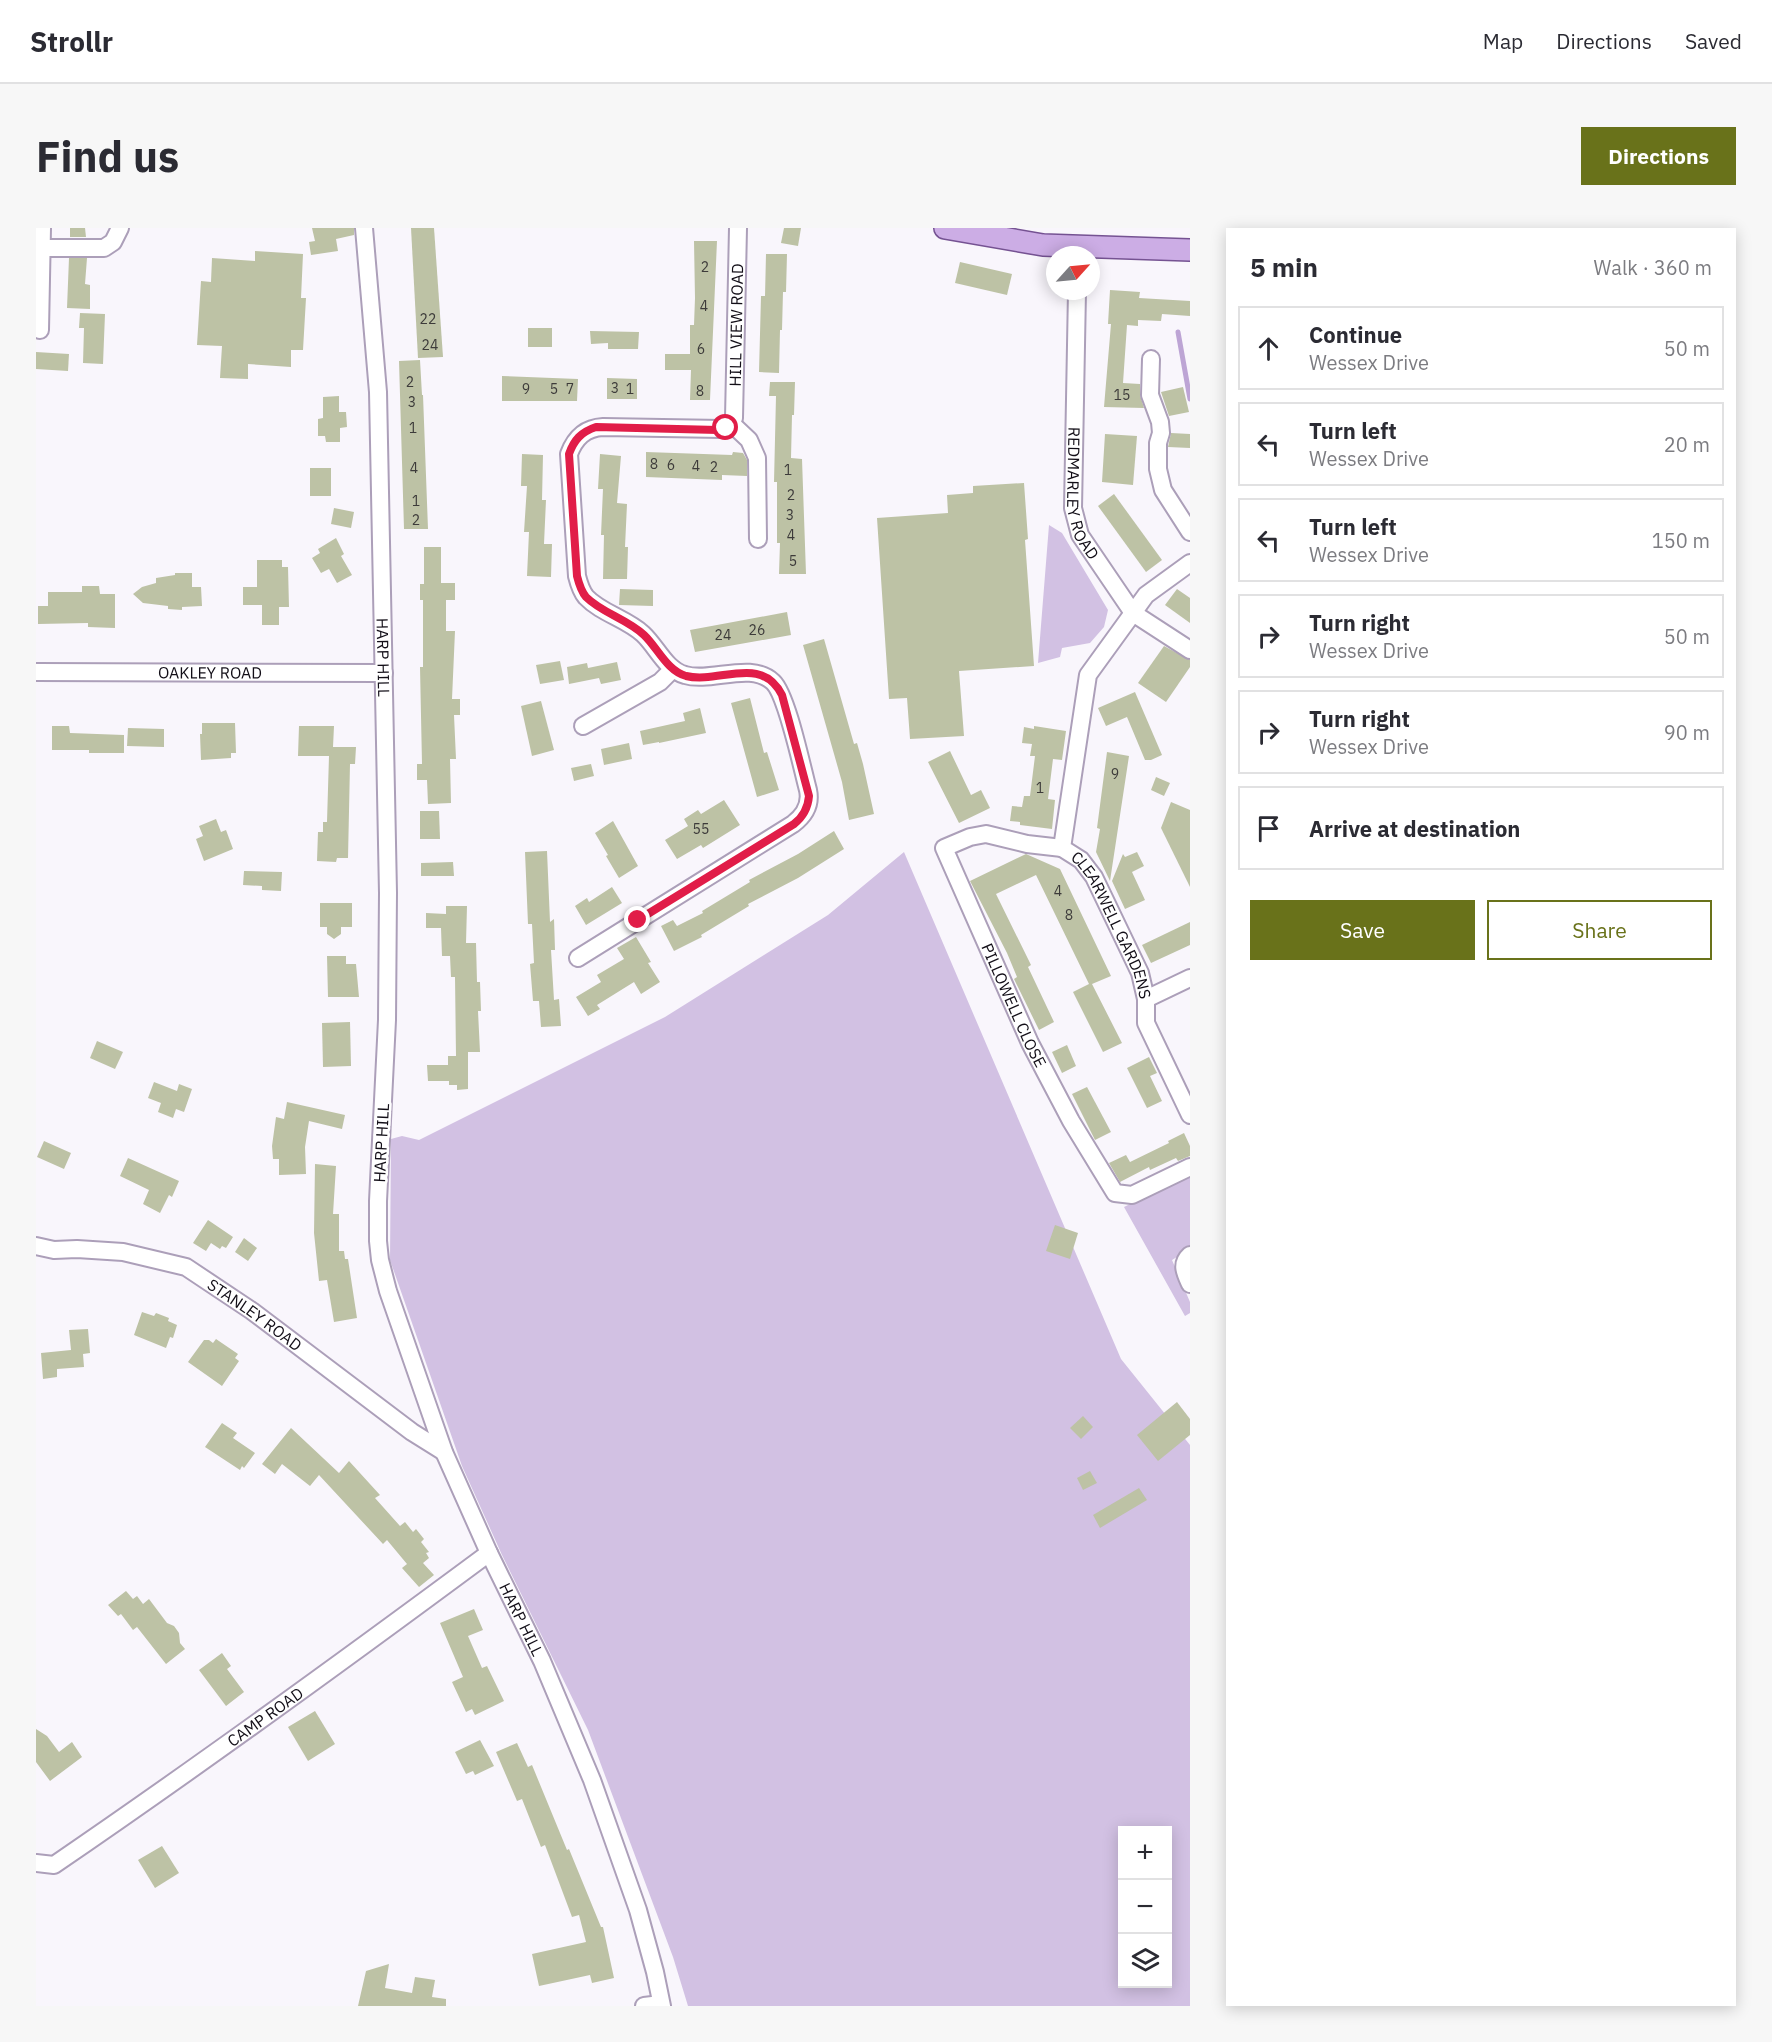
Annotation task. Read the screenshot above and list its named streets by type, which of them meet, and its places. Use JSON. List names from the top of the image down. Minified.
{"streets":{"street":["HILL VIEW ROAD","REDMARLEY ROAD","HARP HILL","OAKLEY ROAD","CLEARWELL GARDENS","PILLOWELL CLOSE","STANLEY ROAD","CAMP ROAD"]},"crossings":[["REDMARLEY ROAD","CLEARWELL GARDENS"],["HARP HILL","OAKLEY ROAD"],["HARP HILL","STANLEY ROAD"],["HARP HILL","CAMP ROAD"],["CLEARWELL GARDENS","PILLOWELL CLOSE"]],"house_numbers":["2","4","22","24","6","2","3","9","5","7","1","8","15","3","1","8","6","4","2","4","1","2","1","3","2","4","5","26","24","9","1","55","4","8"],"north":"top right","page":{"header":"Strollr","nav":["Map","Directions","Saved"],"buttons":["Directions",["Save","Share"]],"title":"Find us","heading":["5 min","Walk · 360 m"],"list":[["Continue","Wessex Drive","50 m"],["Turn left","Wessex Drive","20 m"],["Turn left","Wessex Drive","150 m"],["Turn right","Wessex Drive","50 m"],["Turn right","Wessex Drive","90 m"],"Arrive at destination"],"map_buttons":["+","−"]}}
